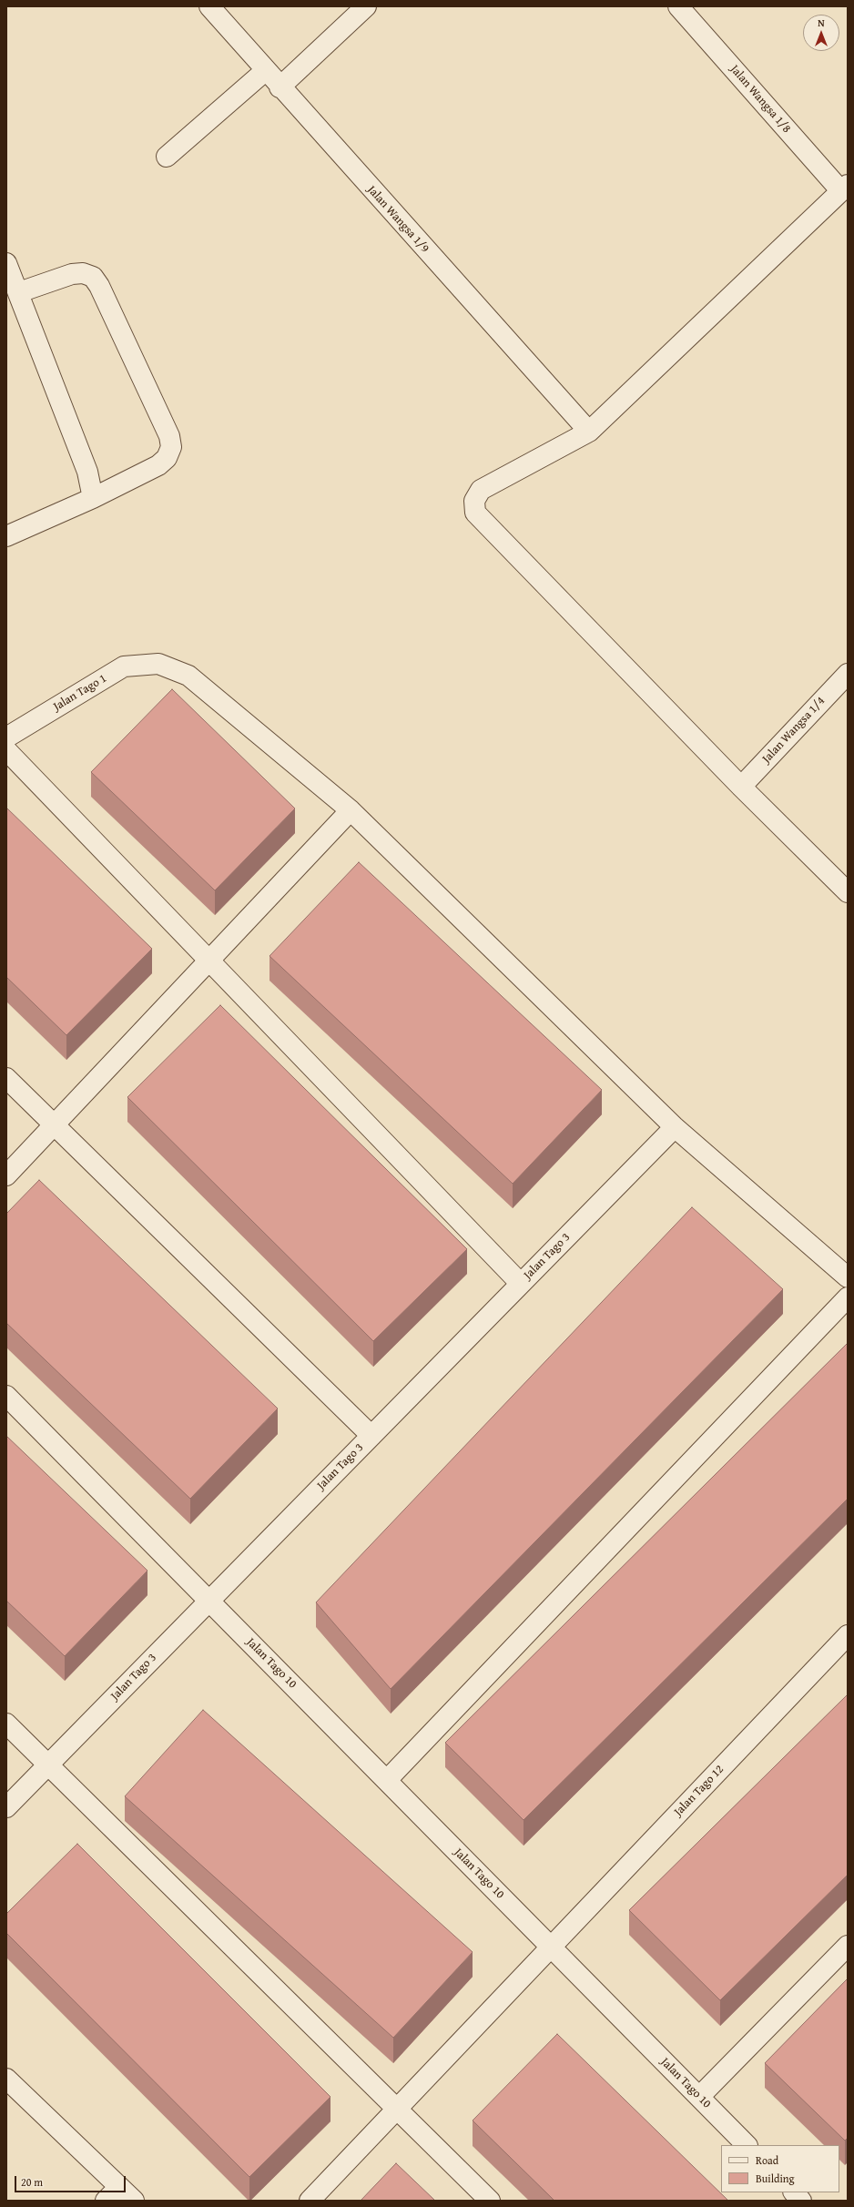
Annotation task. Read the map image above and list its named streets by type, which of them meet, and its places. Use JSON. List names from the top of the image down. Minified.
{"streets":{"street":["Jalan Wangsa 1/8","Jalan Wangsa 1/9","Jalan Tago 1","Jalan Wangsa 1/4","Jalan Tago 3","Jalan Tago 10","Jalan Tago 12"]},"crossings":[["Jalan Tago 3","Jalan Tago 10"],["Jalan Tago 10","Jalan Tago 12"]],"legend":["Road","Building"],"scale_bar":"20 m","north":"top"}
